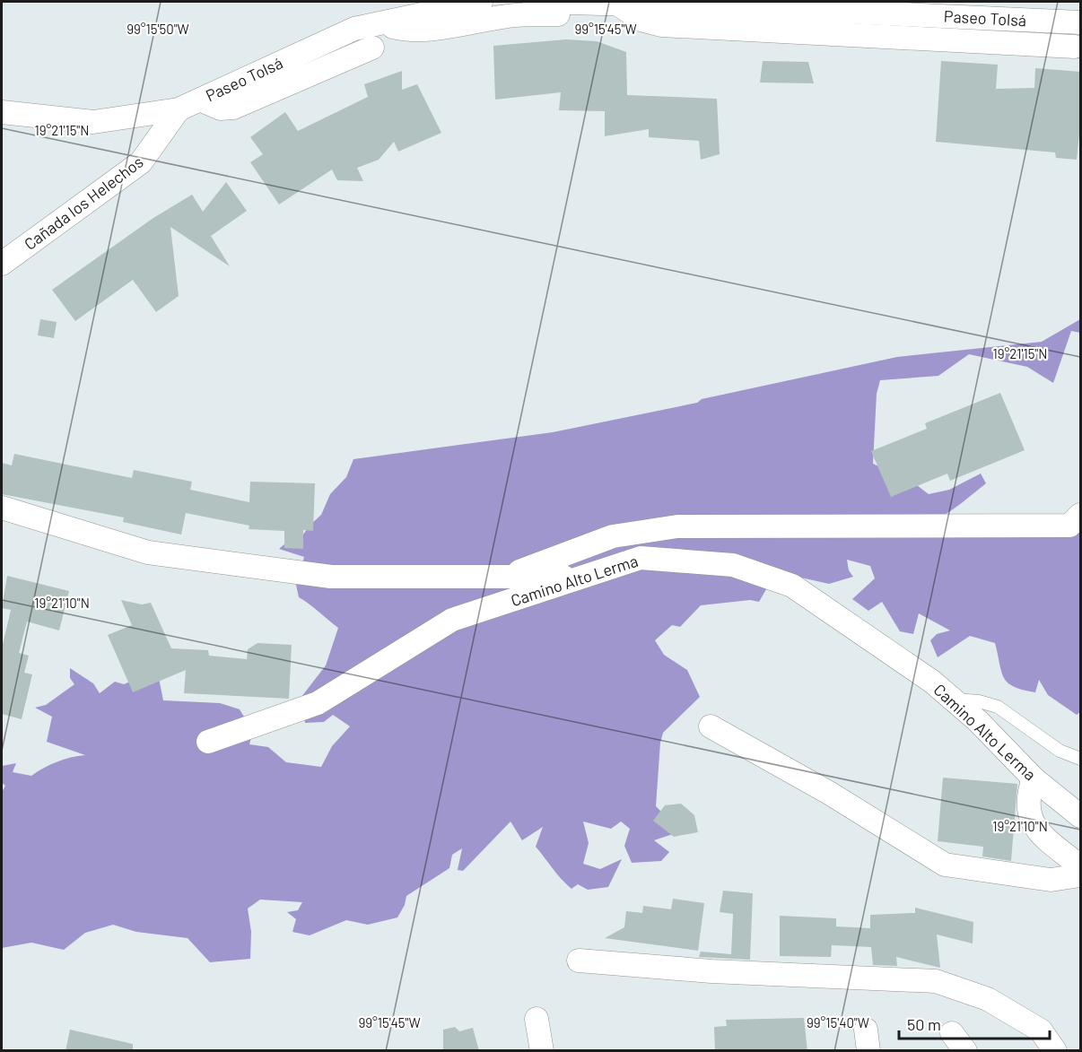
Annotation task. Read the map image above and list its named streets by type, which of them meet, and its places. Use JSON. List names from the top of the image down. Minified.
{"streets":{"street":["Paseo Tolsá","Cañada los Helechos","Camino Alto Lerma"]},"crossings":[["Paseo Tolsá","Cañada los Helechos"]],"scale_bar":"50 m","coordinates":["99°15'50\"W","99°15'45\"W","19°21'15\"N","19°21'10\"N","99°15'40\"W"]}
